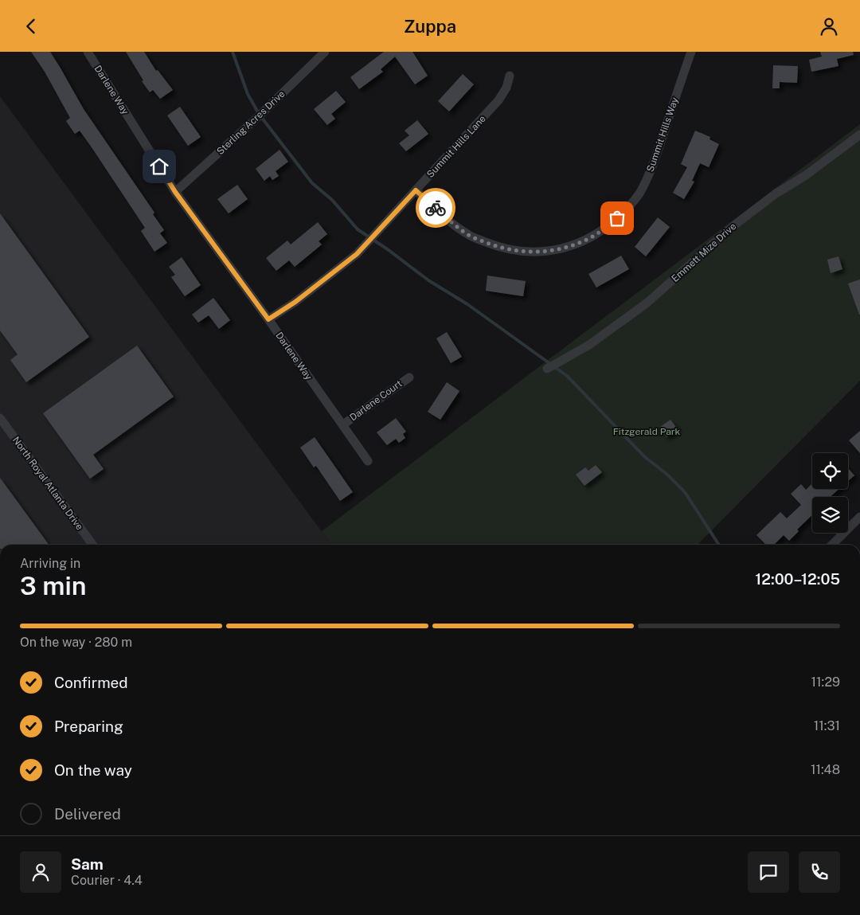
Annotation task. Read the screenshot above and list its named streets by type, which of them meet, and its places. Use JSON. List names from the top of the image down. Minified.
{"streets":{"street":["Darlene Way","Sterling Acres Drive","Summit Hills Way","Summit Hills Lane","Emmett Mize Drive","Darlene Court","North Royal Atlanta Drive"]},"crossings":[["Darlene Way","Sterling Acres Drive"],["Darlene Way","Summit Hills Lane"],["Darlene Way","Darlene Court"],["Summit Hills Way","Summit Hills Lane"]],"parks":["Fitzgerald Park"],"page":{"header":"Zuppa","heading":["3 min","Arriving in","12:00–12:05"],"panel":["Sam","Courier · 4.4"],"bar":"On the way · 280 m","list":[["Confirmed","11:29"],["Preparing","11:31"],["On the way","11:48"],"Delivered"]}}
